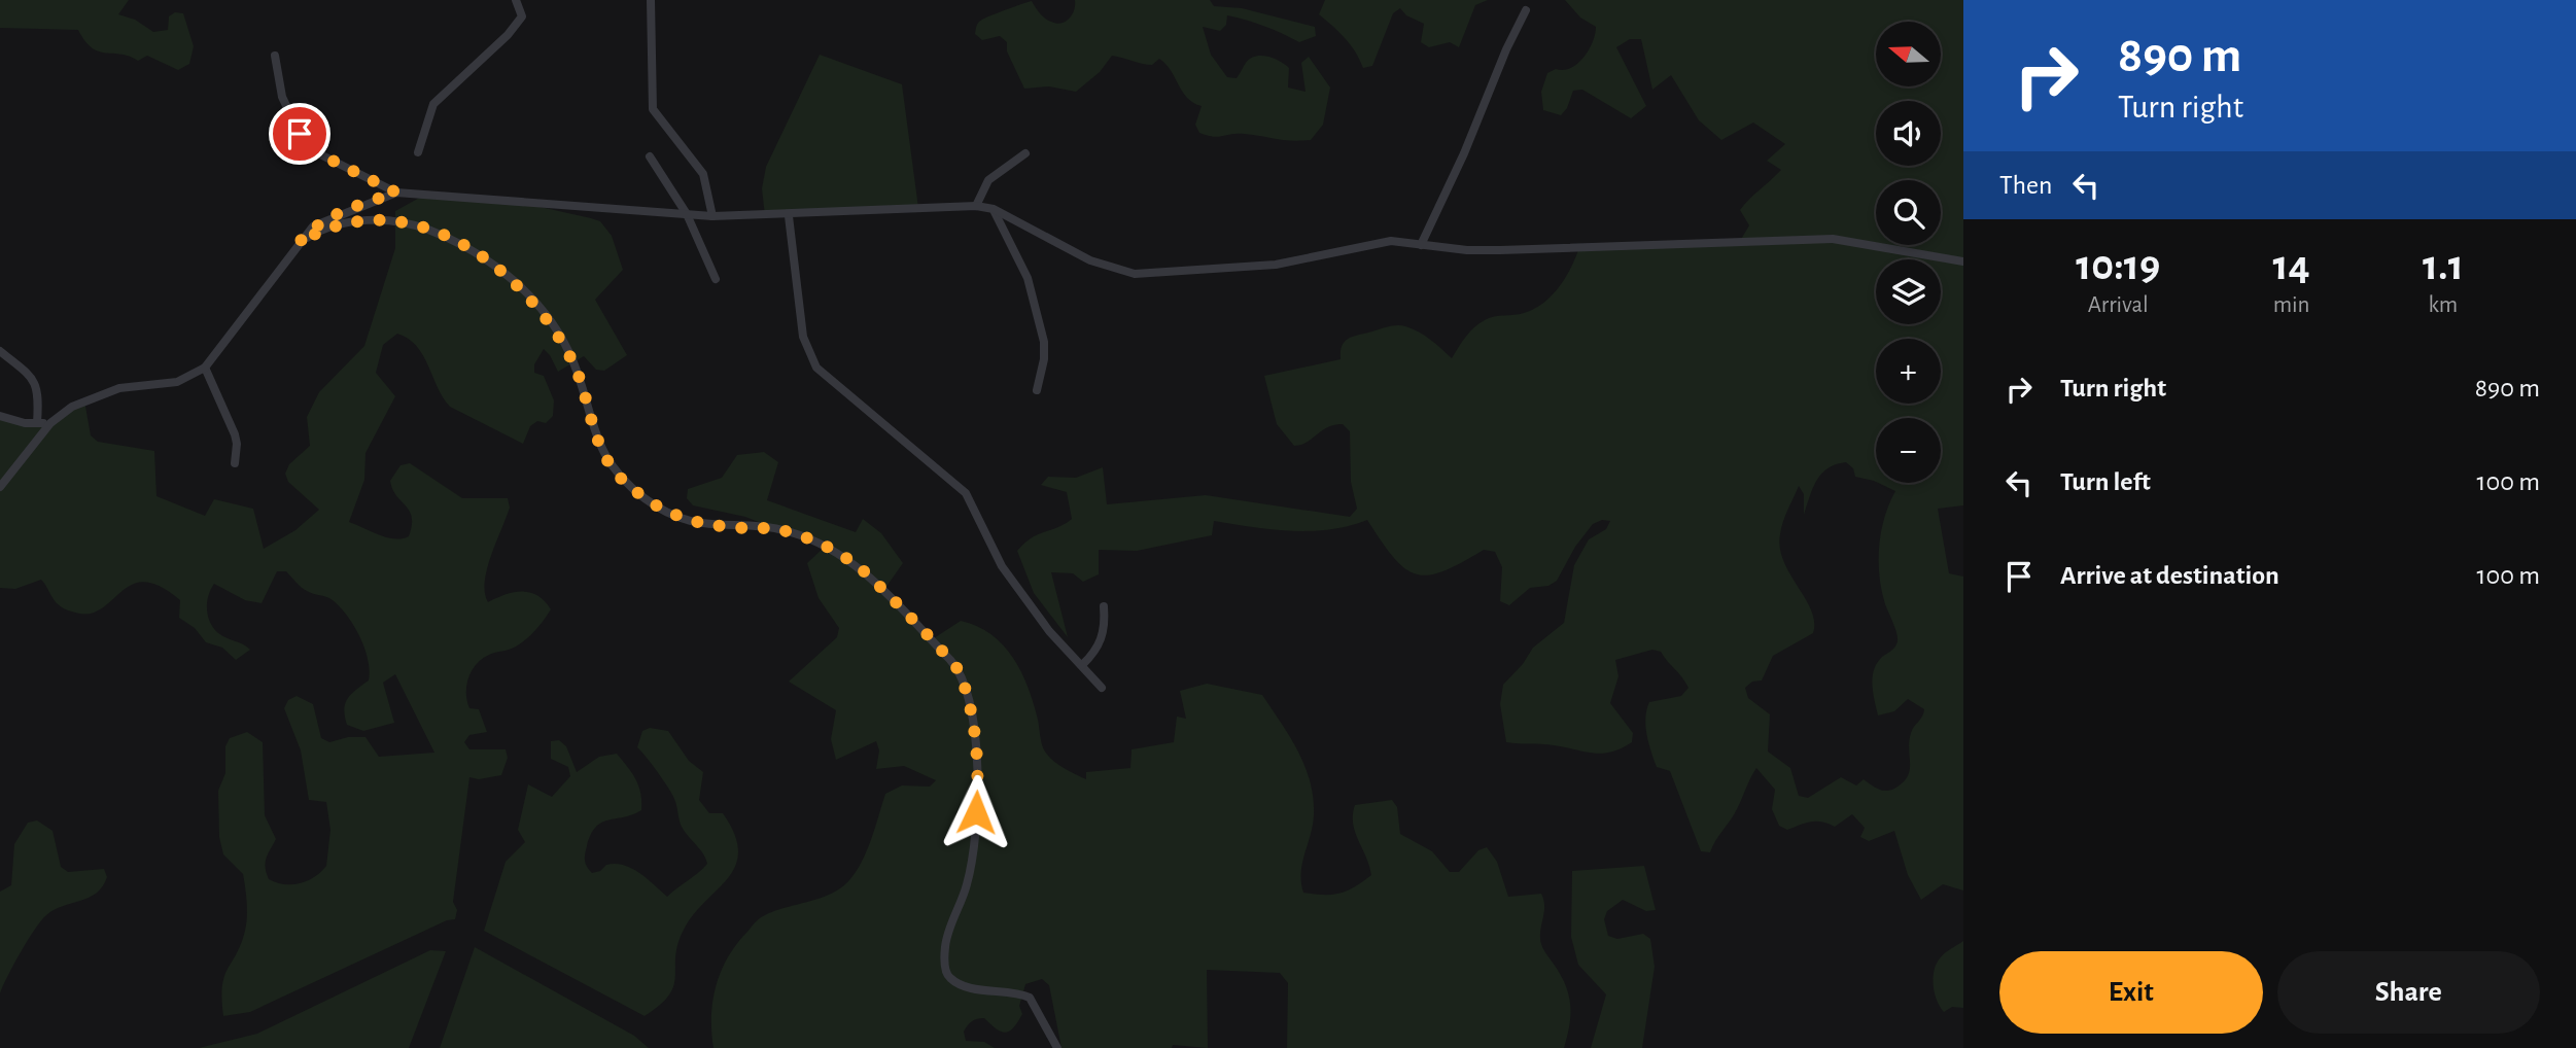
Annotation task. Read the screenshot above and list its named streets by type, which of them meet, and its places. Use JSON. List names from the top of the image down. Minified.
{"north":"left","page":{"turn":["890 m","Turn right"],"map_buttons":["+","−"],"then":"Then","eta":["10:19","Arrival","14","min","1.1","km"],"list":[{"name":"Turn right","value":"890 m"},{"name":"Turn left","value":"100 m"},{"name":"Arrive at destination","value":"100 m"}],"buttons":["Exit","Share"]}}
